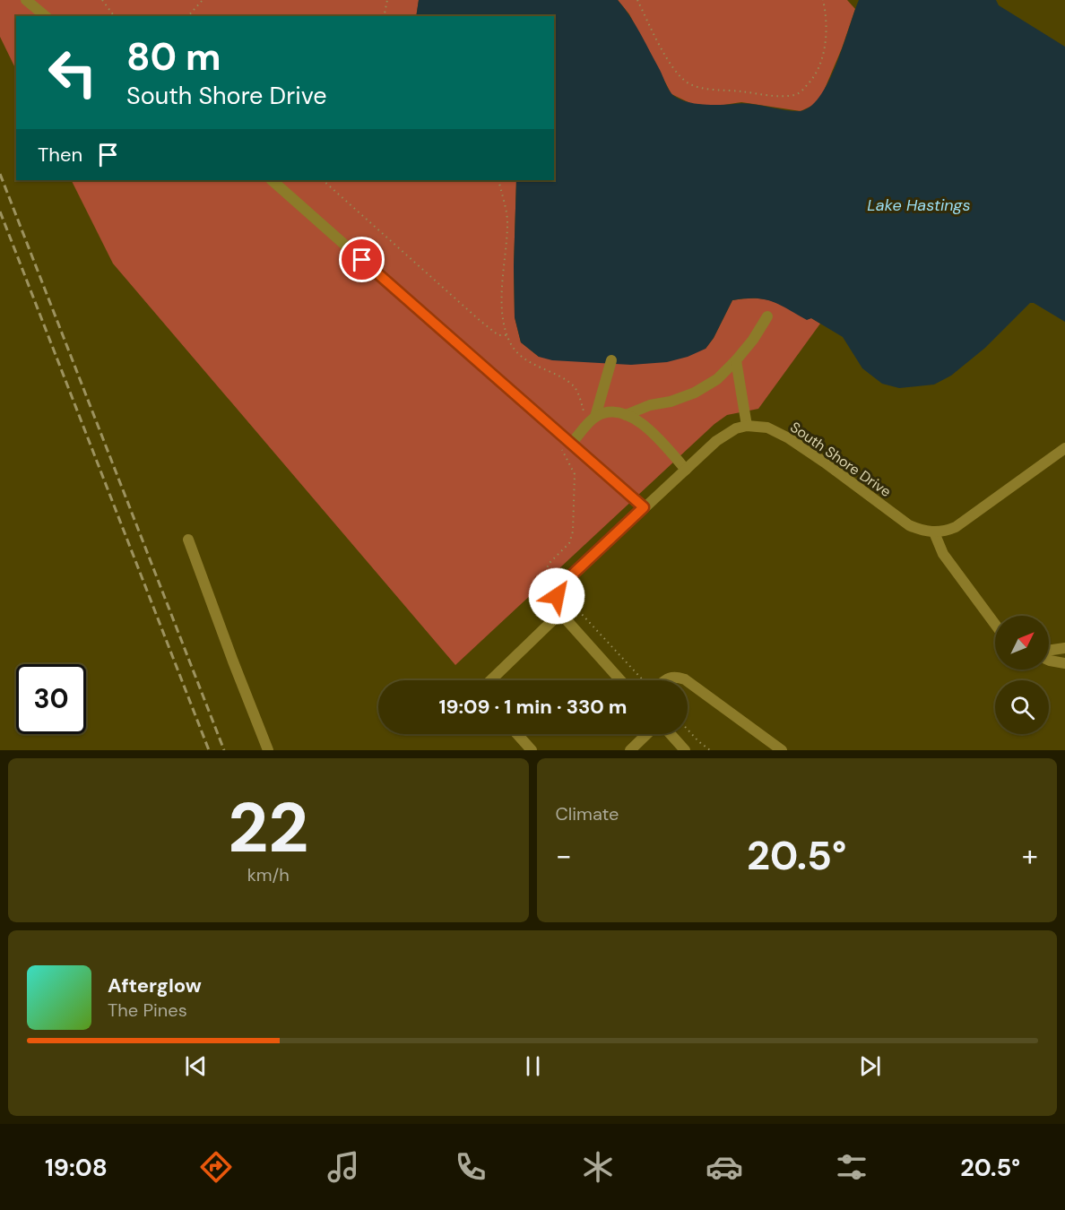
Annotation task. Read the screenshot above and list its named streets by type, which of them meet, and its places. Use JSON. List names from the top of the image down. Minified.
{"streets":{"street":["South Shore Drive"]},"water":["Lake Hastings"],"north":"top right","page":{"turn":["80 m","South Shore Drive"],"then":"Then","limit":"30","trip":"19:09 · 1 min · 330 m","tile":[["22","km/h"],"Climate"],"heat":["−","20.5°","+"],"song":["Afterglow","The Pines"],"tabs":["19:08","20.5°"]}}
